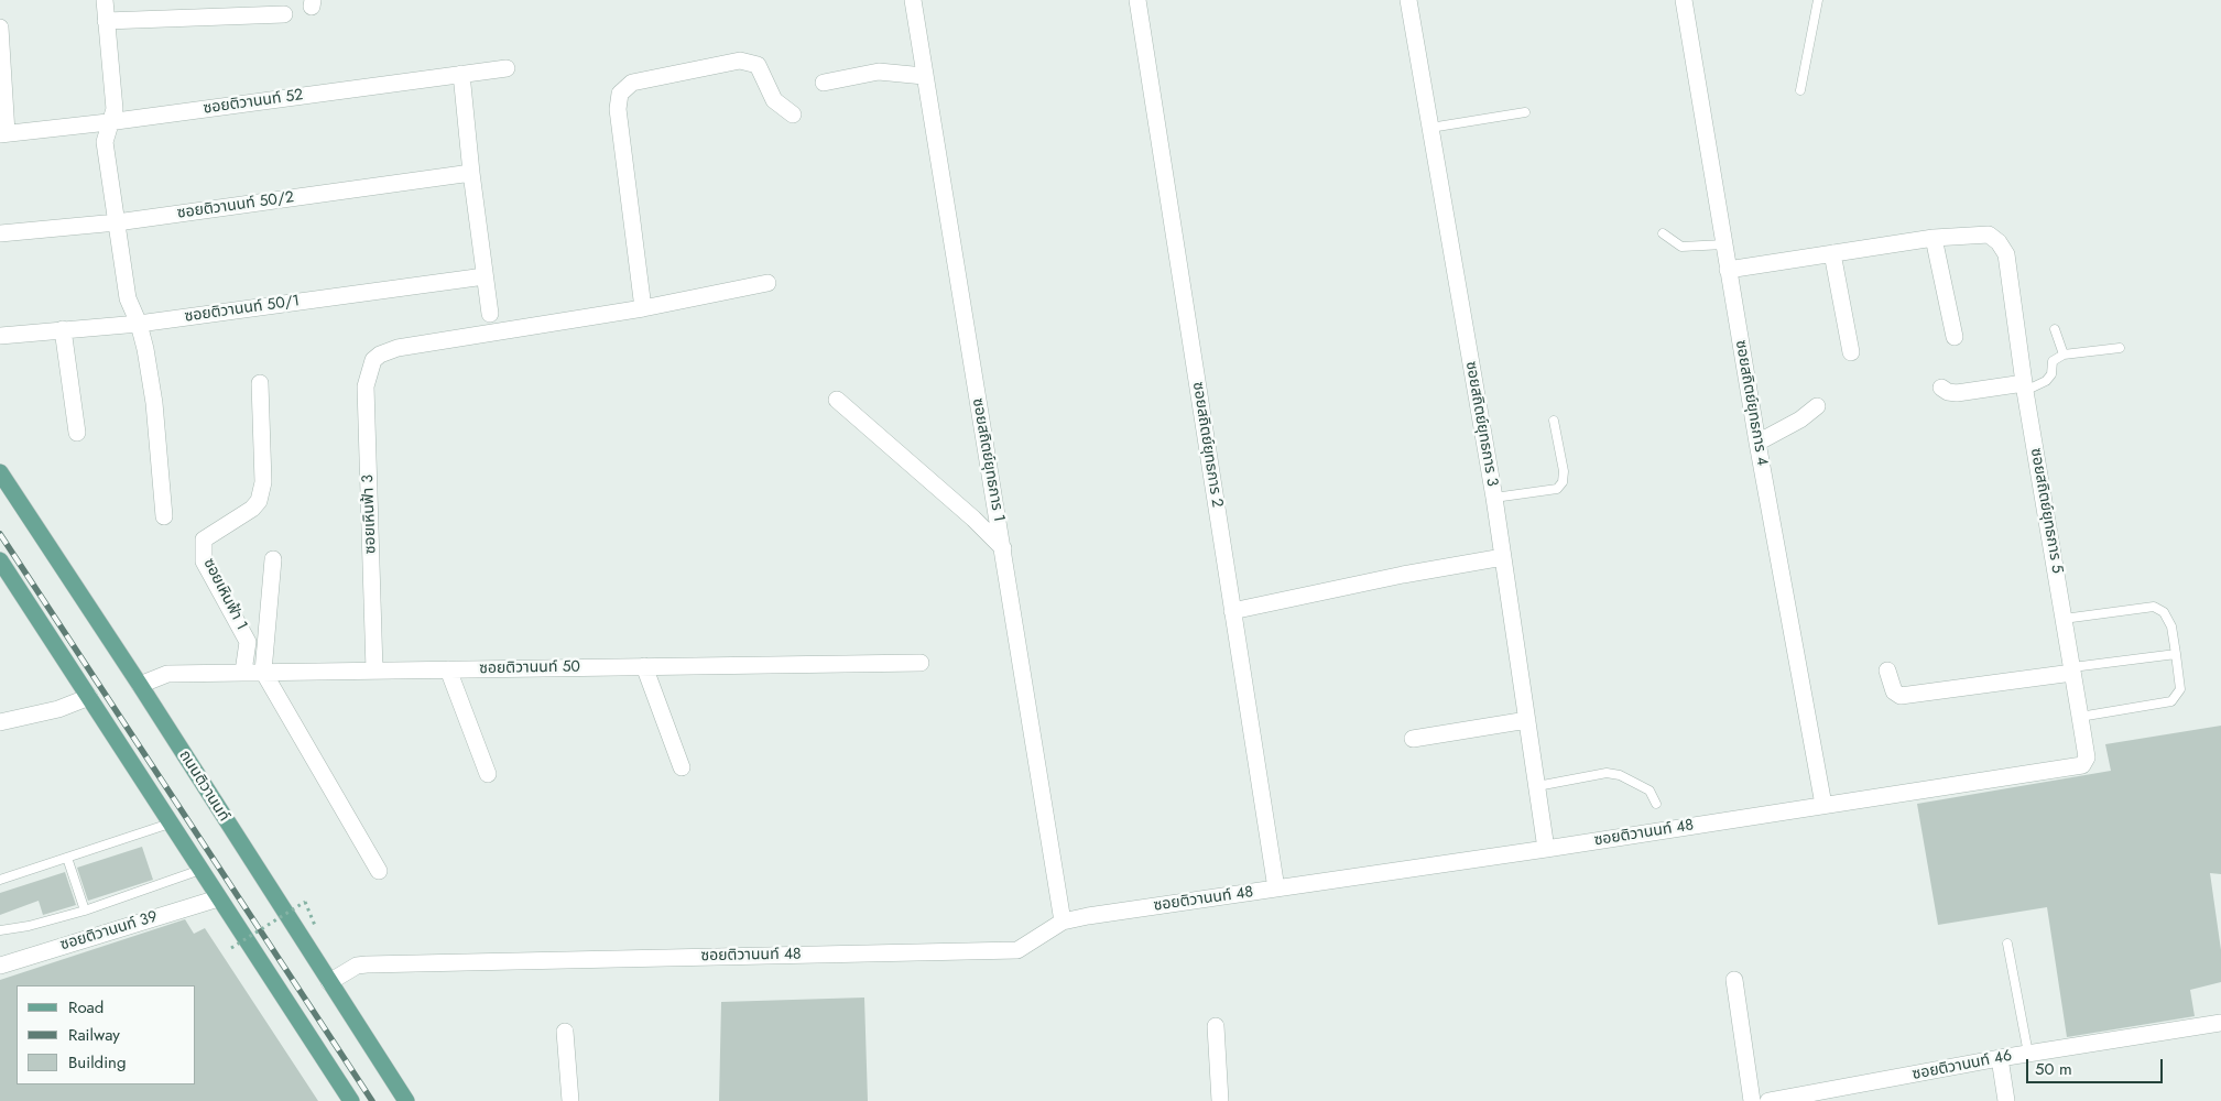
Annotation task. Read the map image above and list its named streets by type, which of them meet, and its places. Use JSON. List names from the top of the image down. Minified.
{"streets":{"main road":["ถนนติวานนท์"],"street":["ซอยติวานนท์ 52","ซอยติวานนท์ 50/2","ซอยติวานนท์ 50/1","ซอยสถิตย์ยุทธการ 4","ซอยสถิตย์ยุทธการ 3","ซอยสถิตย์ยุทธการ 2","ซอยสถิตย์ยุทธการ 1","ซอยสถิตย์ยุทธการ 5","ซอยเหินฟ้า 3","ซอยเหินฟ้า 1","ซอยติวานนท์ 50","ซอยติวานนท์ 48","ซอยติวานนท์ 39","ซอยติวานนท์ 46"]},"crossings":[["ซอยสถิตย์ยุทธการ 4","ซอยติวานนท์ 48"],["ซอยสถิตย์ยุทธการ 3","ซอยติวานนท์ 48"],["ซอยสถิตย์ยุทธการ 2","ซอยติวานนท์ 48"],["ซอยสถิตย์ยุทธการ 1","ซอยติวานนท์ 48"],["ซอยสถิตย์ยุทธการ 5","ซอยติวานนท์ 48"],["ซอยเหินฟ้า 3","ซอยติวานนท์ 50"],["ซอยเหินฟ้า 1","ซอยติวานนท์ 50"],["ซอยติวานนท์ 50","ถนนติวานนท์"],["ถนนติวานนท์","ซอยติวานนท์ 48"]],"legend":["Road","Railway","Building"],"scale_bar":"50 m"}
